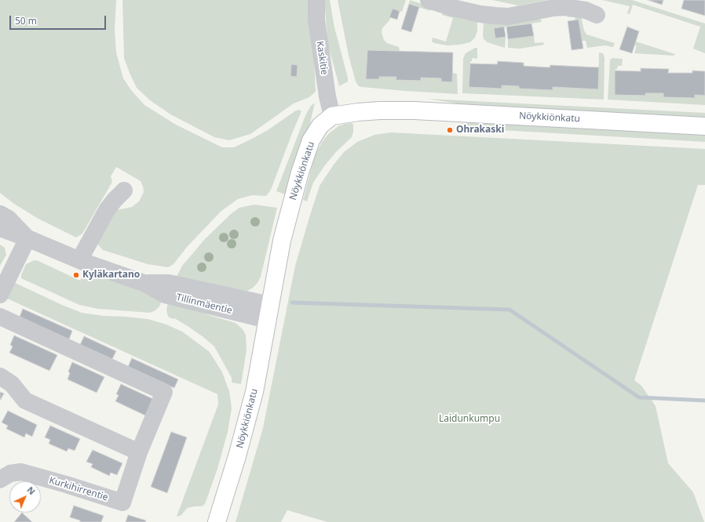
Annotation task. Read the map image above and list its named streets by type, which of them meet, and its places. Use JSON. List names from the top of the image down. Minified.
{"streets":{"main road":["Nöykkiönkatu"],"street":["Kaskitie","Tillinmäentie","Kurkihirrentie"]},"crossings":[["Kaskitie","Nöykkiönkatu"],["Nöykkiönkatu","Tillinmäentie"]],"parks":["Laidunkumpu"],"places":["Ohrakaski","Kyläkartano"],"scale_bar":"50 m","north":"top right"}
